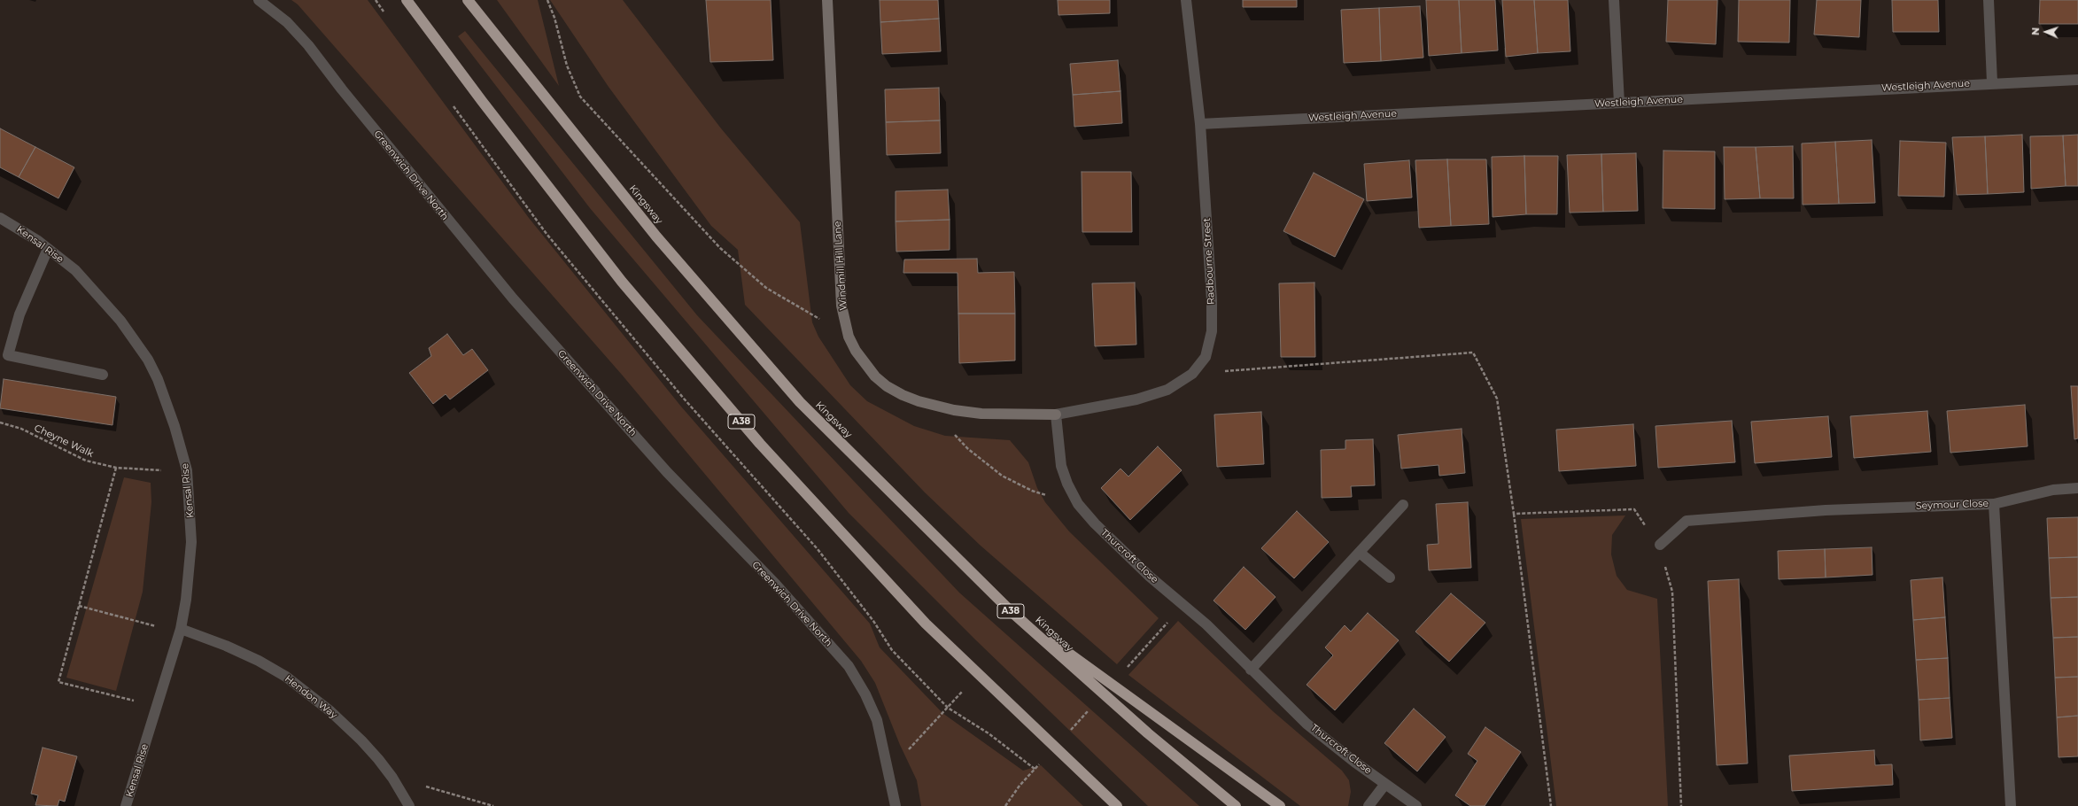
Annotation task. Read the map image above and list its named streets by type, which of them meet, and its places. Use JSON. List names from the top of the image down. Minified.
{"streets":{"highway":["Kingsway","A38"],"street":["Westleigh Avenue","Greenwich Drive North","Kensal Rise","Radbourne Street","Windmill Hill Lane","Seymour Close","Thurcroft Close","Hendon Way"],"path":["Cheyne Walk"]},"crossings":[["Westleigh Avenue","Radbourne Street"],["Kensal Rise","Cheyne Walk"],["Kensal Rise","Hendon Way"],["Radbourne Street","Windmill Hill Lane"],["Radbourne Street","Thurcroft Close"],["Windmill Hill Lane","Thurcroft Close"]],"north":"left"}
